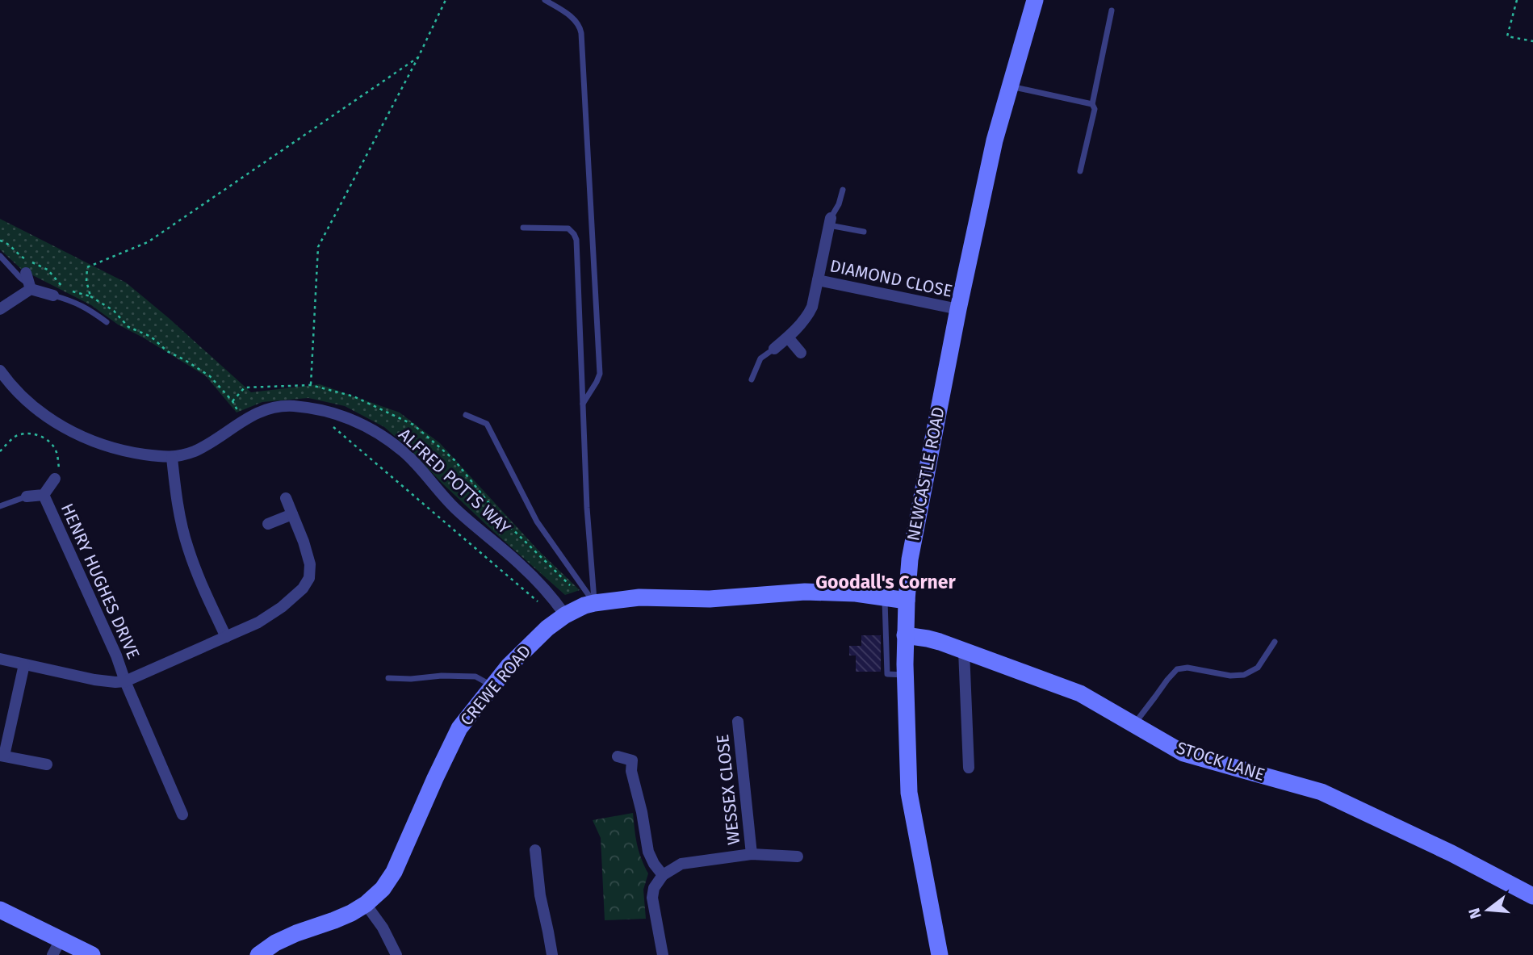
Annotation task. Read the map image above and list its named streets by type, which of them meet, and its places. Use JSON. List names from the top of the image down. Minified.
{"streets":{"main road":["NEWCASTLE ROAD","CREWE ROAD","STOCK LANE"],"street":["DIAMOND CLOSE","ALFRED POTTS WAY","HENRY HUGHES DRIVE","WESSEX CLOSE"]},"crossings":[["DIAMOND CLOSE","NEWCASTLE ROAD"],["NEWCASTLE ROAD","CREWE ROAD"],["NEWCASTLE ROAD","STOCK LANE"],["ALFRED POTTS WAY","CREWE ROAD"]],"districts":["Goodall's Corner"],"north":"left"}
